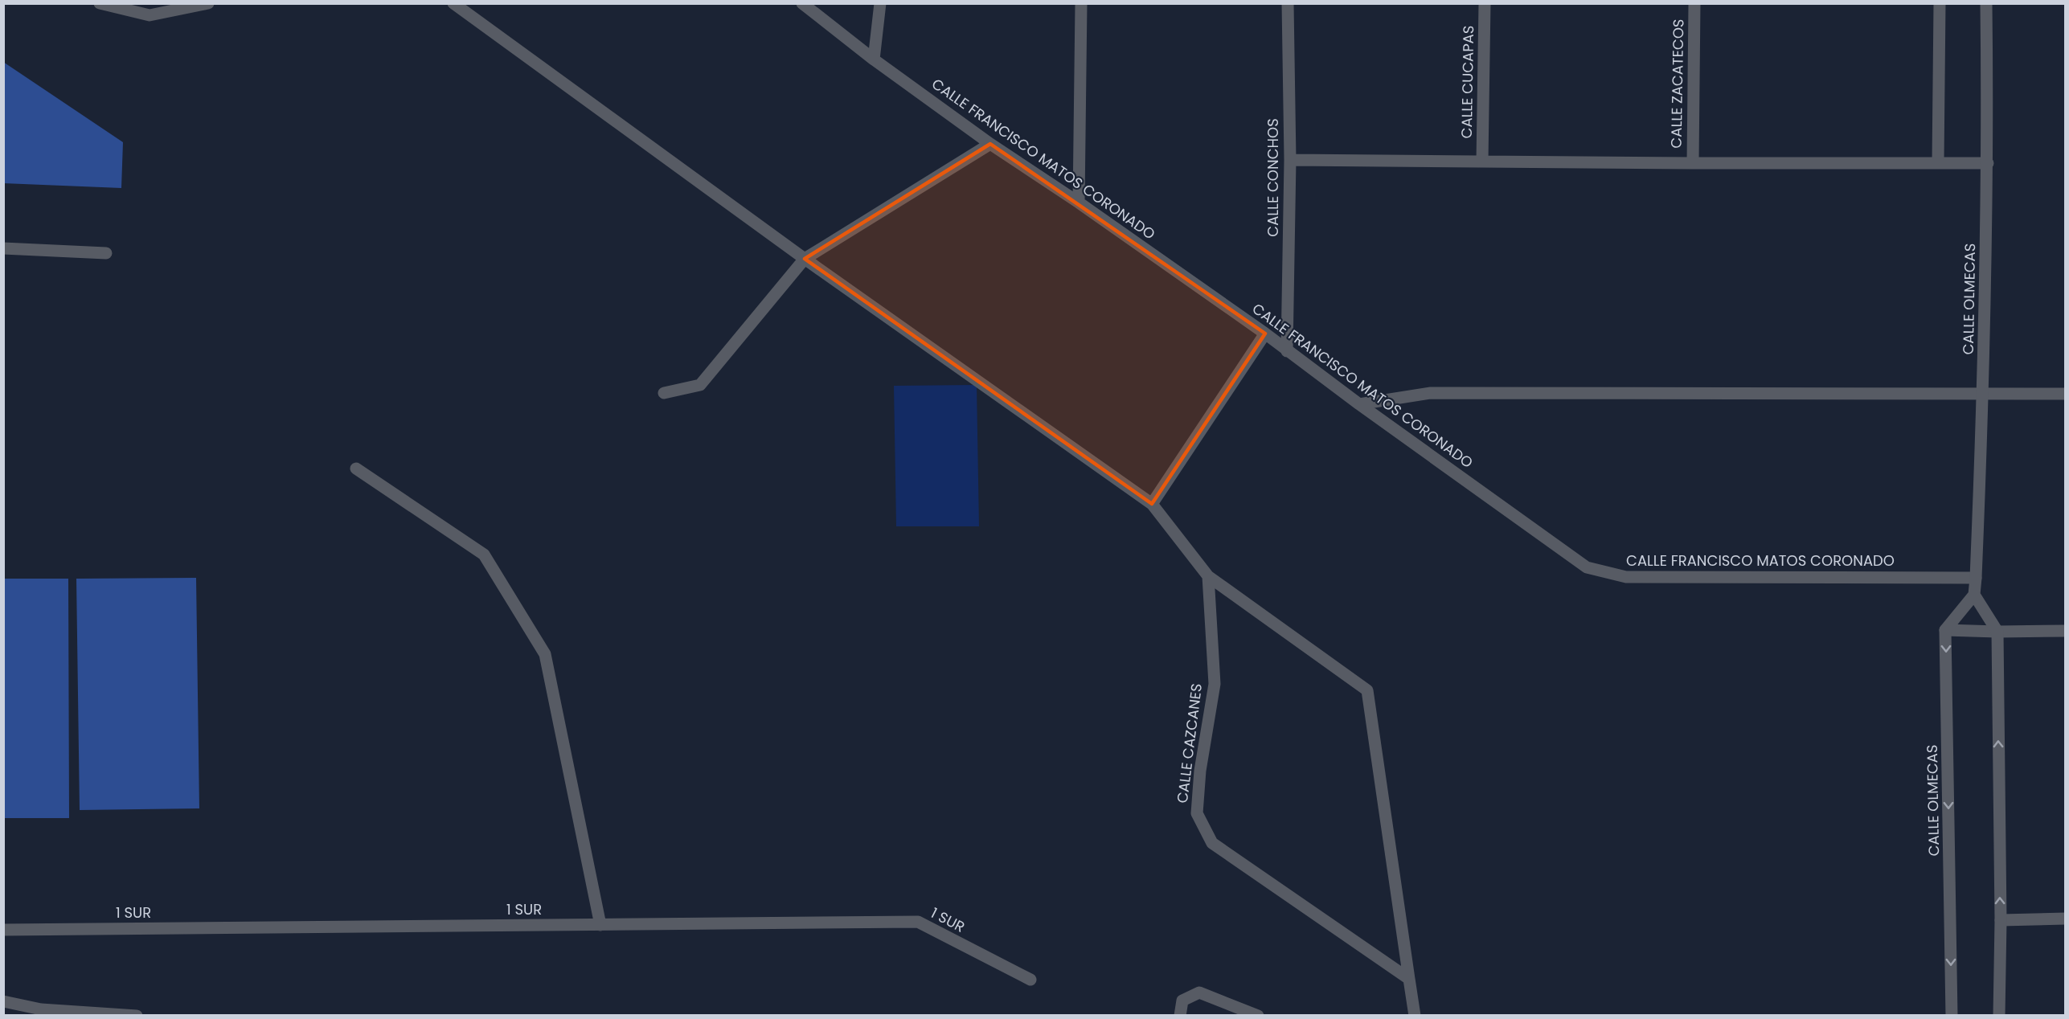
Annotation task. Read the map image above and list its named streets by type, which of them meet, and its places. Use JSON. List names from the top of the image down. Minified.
{"streets":{"street":["CALLE CUCAPAS","CALLE ZACATECOS","CALLE FRANCISCO MATOS CORONADO","CALLE CONCHOS","CALLE OLMECAS","CALLE CAZCANES","1 SUR"]},"crossings":[["CALLE FRANCISCO MATOS CORONADO","CALLE CONCHOS"],["CALLE FRANCISCO MATOS CORONADO","CALLE OLMECAS"]]}
